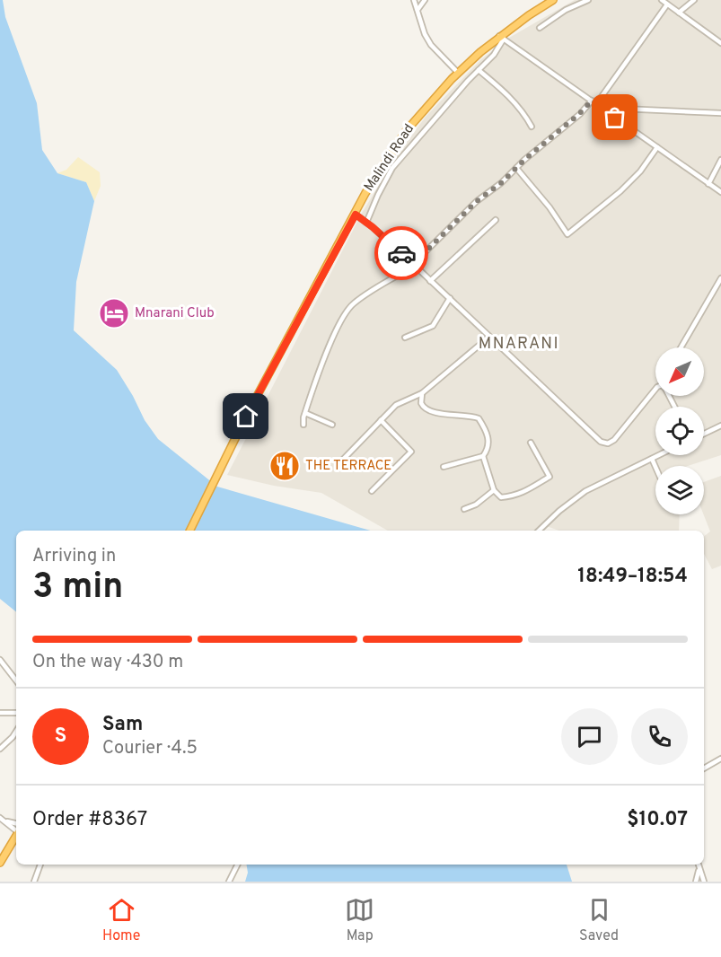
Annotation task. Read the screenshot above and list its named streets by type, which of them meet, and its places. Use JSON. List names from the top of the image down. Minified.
{"streets":{"highway":["Malindi Road"]},"districts":["MNARANI"],"places":{"hotel":["Mnarani Club"],"restaurant":["THE TERRACE"]},"north":"bottom left","page":{"heading":["3 min","Arriving in","18:49–18:54"],"panel":["Sam","Courier · 4.5","Order #8367","$10.07"],"bar":"On the way · 430 m","round":"S","tabs":["Home","Map","Saved"]}}
